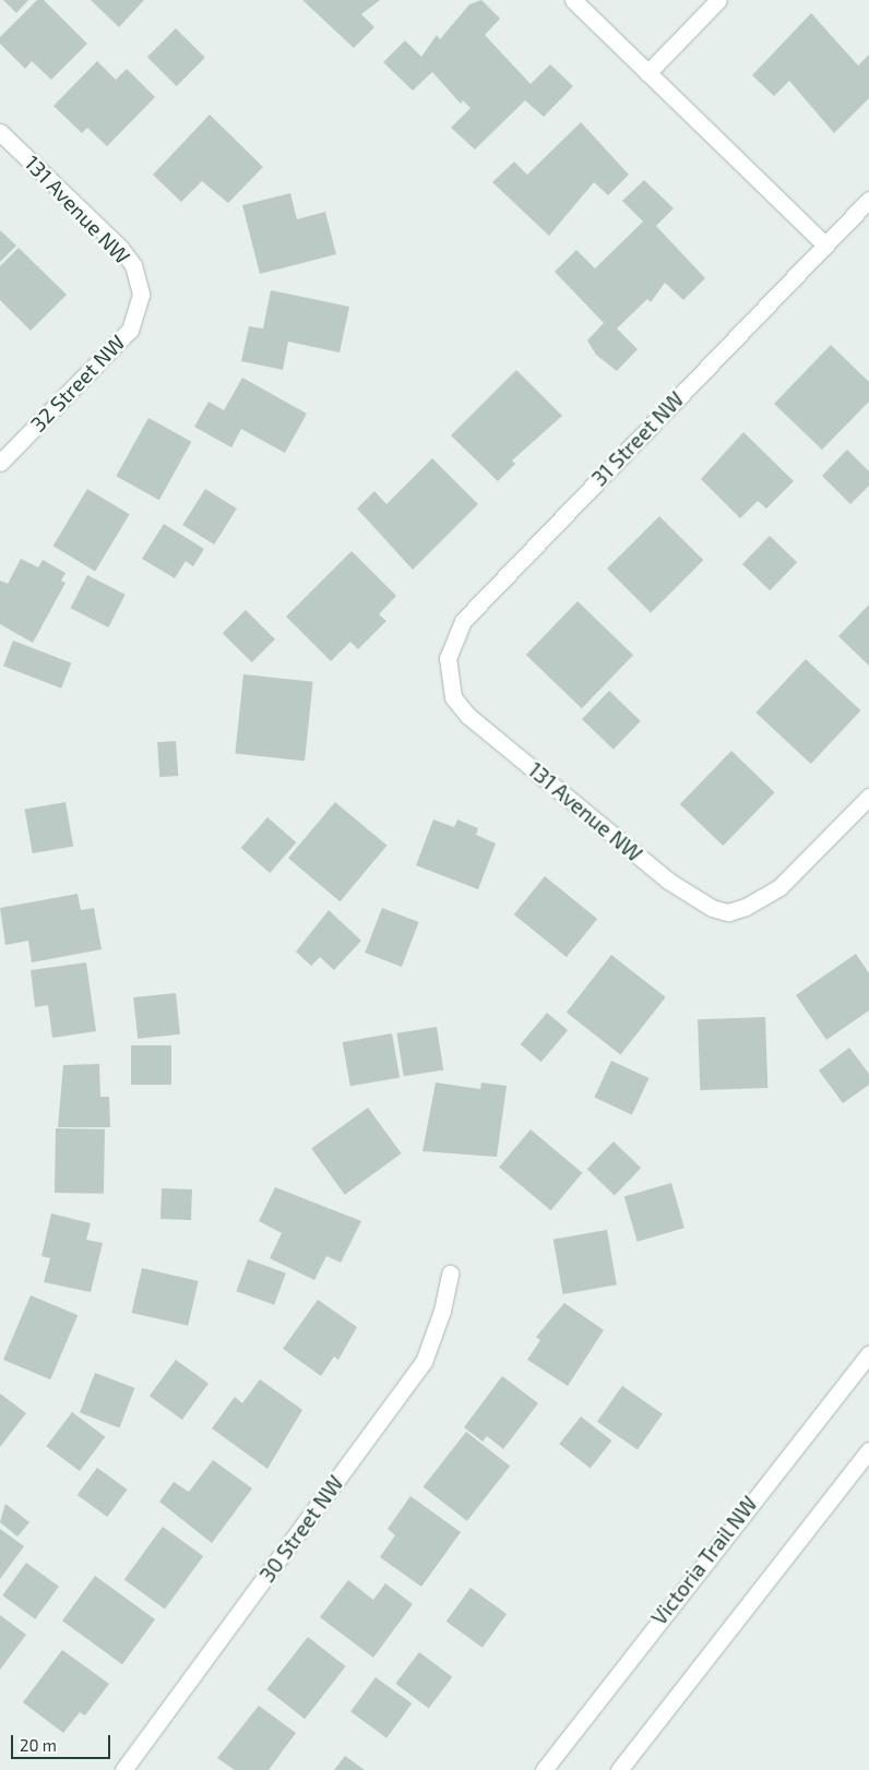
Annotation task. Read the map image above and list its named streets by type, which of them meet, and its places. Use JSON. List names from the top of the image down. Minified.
{"streets":{"street":["131 Avenue NW","32 Street NW","31 Street NW","30 Street NW","Victoria Trail NW"]},"crossings":[["131 Avenue NW","32 Street NW"],["131 Avenue NW","31 Street NW"]],"scale_bar":"20 m"}
